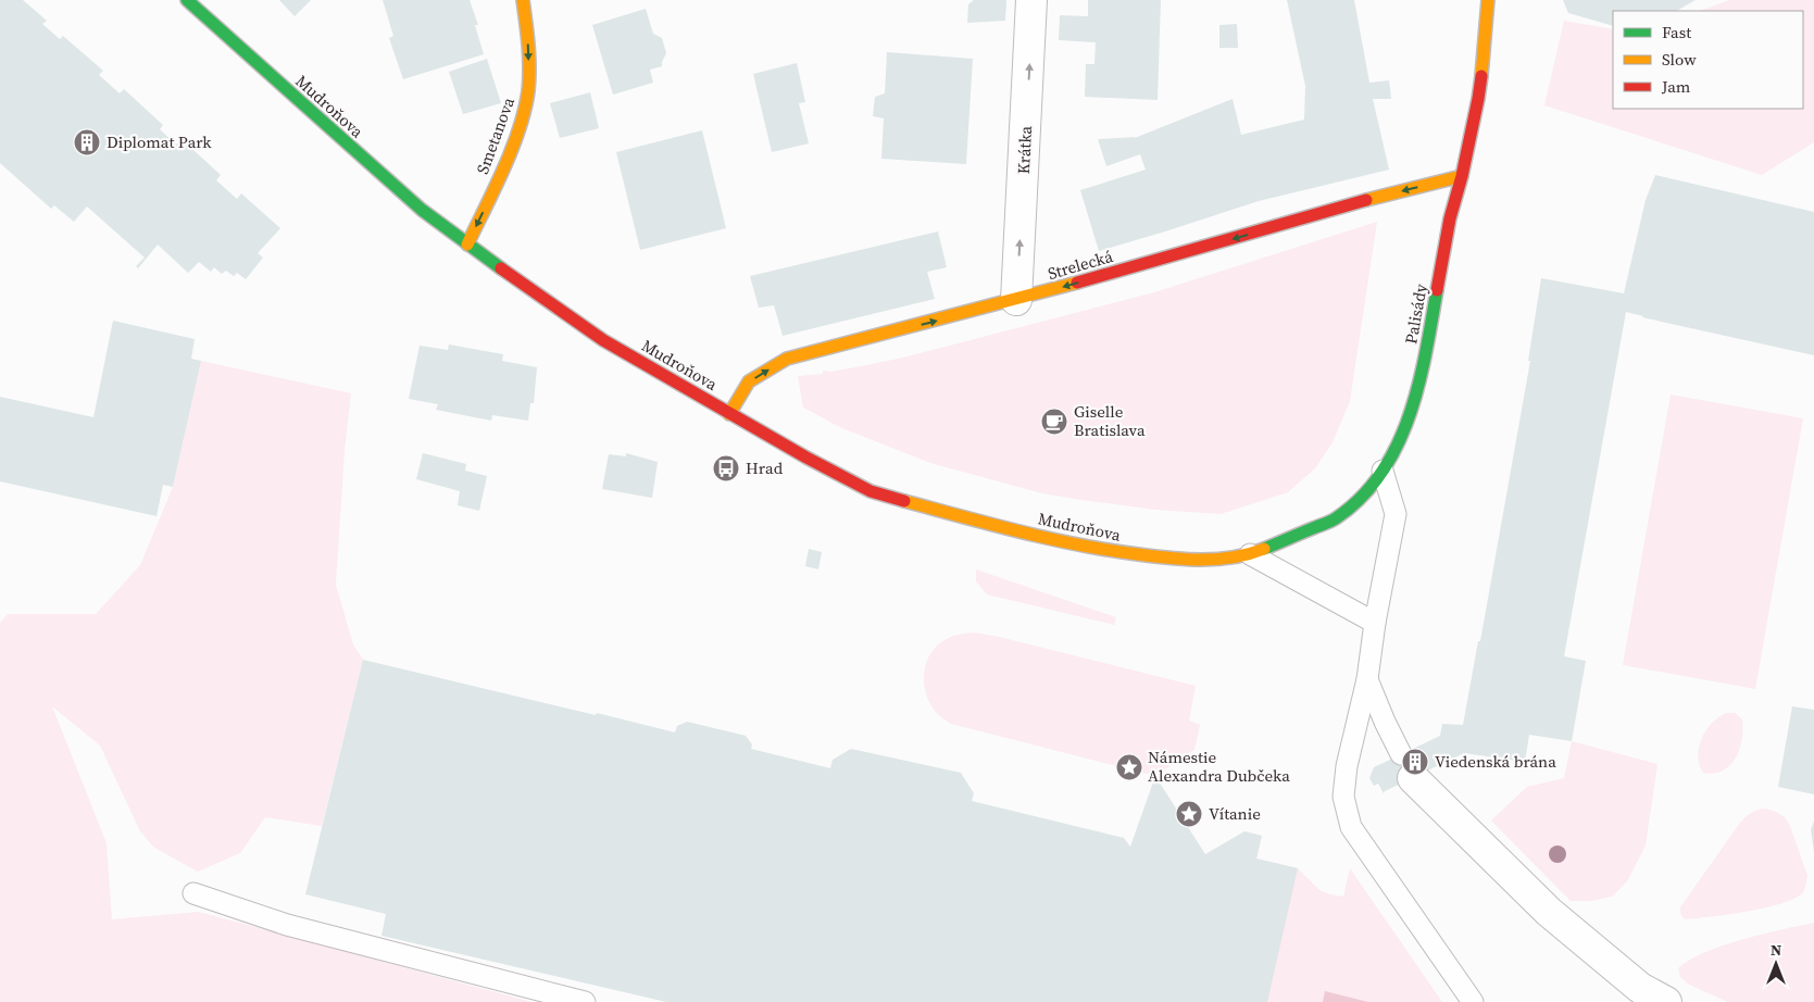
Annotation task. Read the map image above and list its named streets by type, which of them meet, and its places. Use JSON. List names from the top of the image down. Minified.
{"streets":{"street":["Mudroňova","Smetanova","Krátka","Strelecká","Palisády"]},"crossings":[["Mudroňova","Smetanova"],["Mudroňova","Strelecká"],["Mudroňova","Palisády"],["Krátka","Strelecká"],["Strelecká","Palisády"]],"one_way":["Smetanova","Krátka"],"places":{"building":["Diplomat Park","Viedenská brána"],"cafe":["Giselle Bratislava"],"bus stop":["Hrad"],"place":["Námestie Alexandra Dubčeka","Vítanie"]},"legend":["Fast","Slow","Jam"],"north":"top"}
